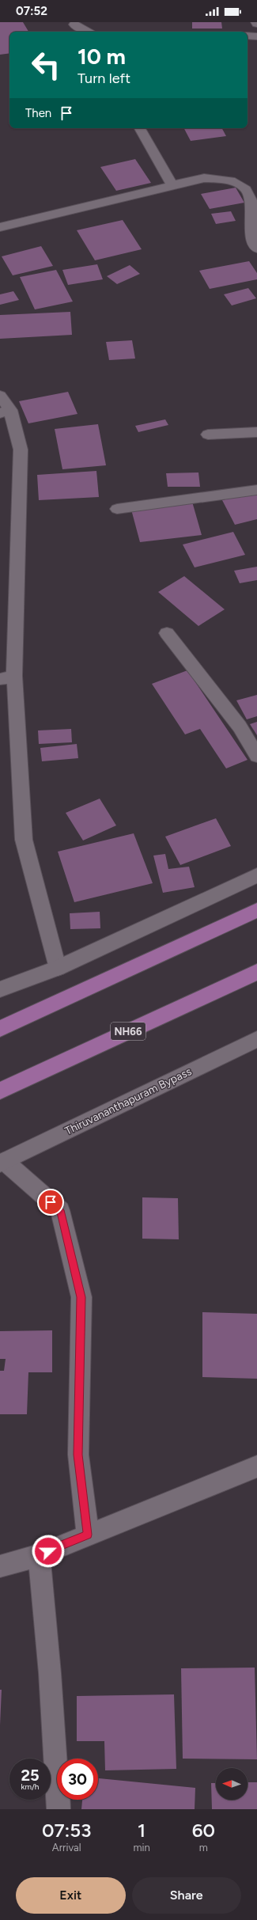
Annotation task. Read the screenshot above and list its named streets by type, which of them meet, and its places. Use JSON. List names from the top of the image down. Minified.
{"streets":{"highway":["NH66"],"street":["Thiruvananthapuram Bypass"]},"north":"left","page":{"status":"07:52","turn":["10 m","Turn left"],"then":"Then","speed":"25 km/h","limit":"30","eta":["07:53","Arrival","1","min","60","m"],"buttons":["Exit","Share"]}}
